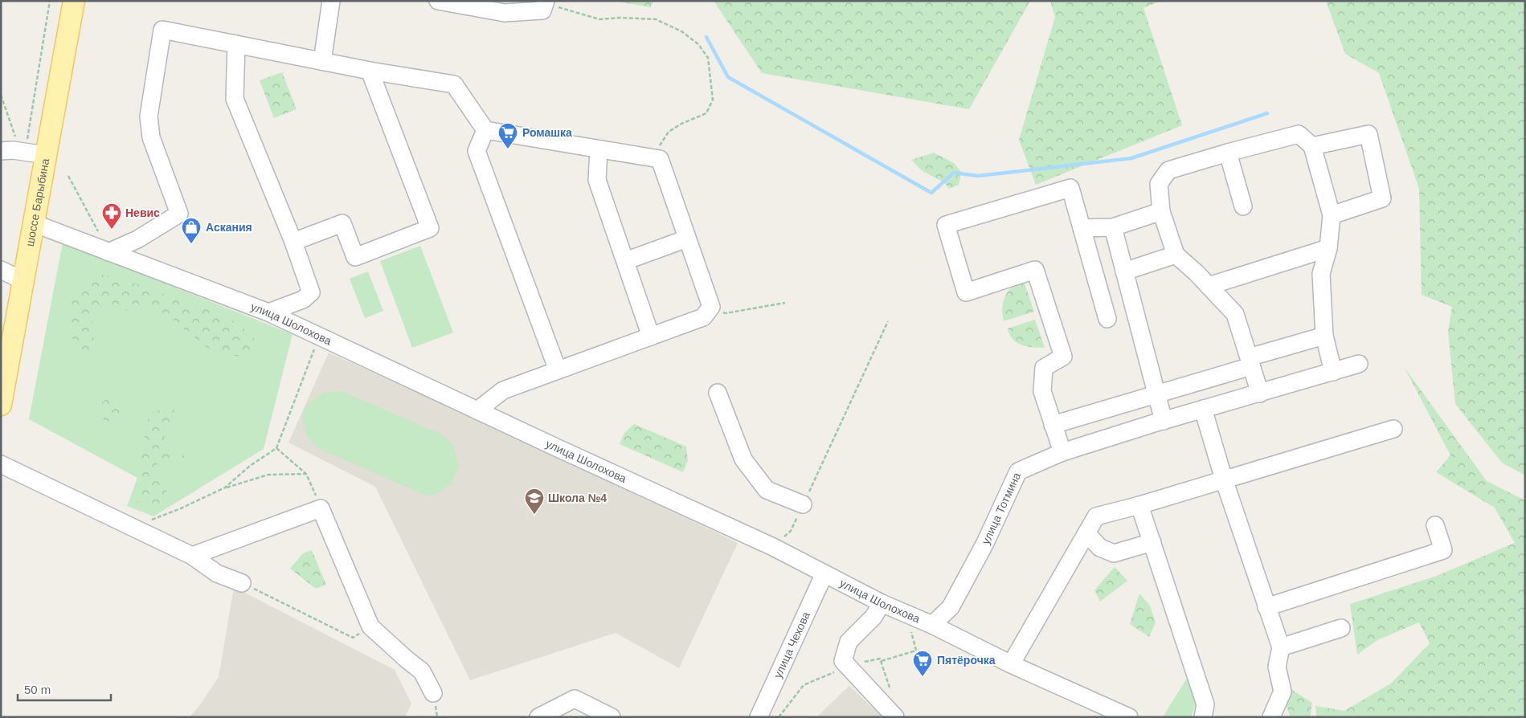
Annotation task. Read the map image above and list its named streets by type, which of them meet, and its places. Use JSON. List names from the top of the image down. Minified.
{"streets":{"main road":["шоссе Барыбина"],"street":["улица Шолохова","улица Тотмина","улица Чехова"]},"crossings":[["шоссе Барыбина","улица Шолохова"],["улица Шолохова","улица Тотмина"],["улица Шолохова","улица Чехова"]],"places":{"supermarket":["Ромашка","Пятёрочка"],"pharmacy":["Невис"],"shop":["Аскания"],"school or university":["Школа №4"]},"scale_bar":"50 m"}
